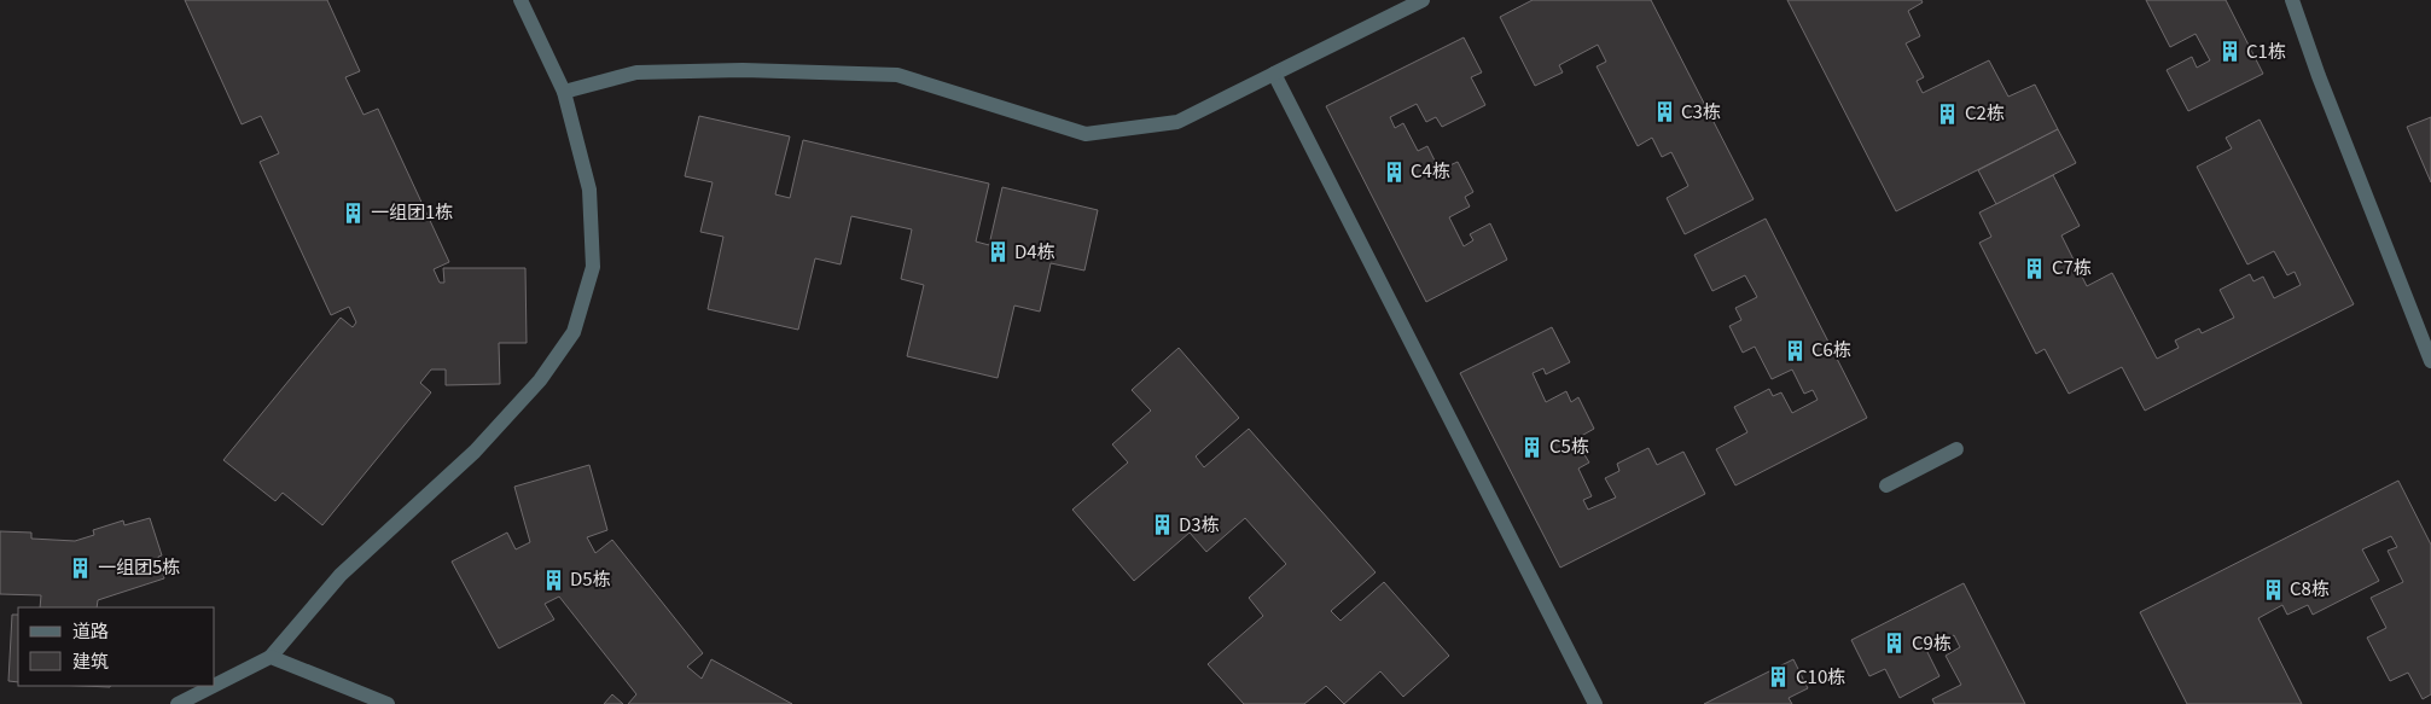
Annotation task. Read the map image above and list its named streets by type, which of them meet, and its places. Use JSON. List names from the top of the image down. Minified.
{"places":{"building":["C1栋","C3栋","C2栋","C4栋","一组团1栋","D4栋","C7栋","C6栋","C5栋","D3栋","一组团5栋","D5栋","C8栋","C9栋","C10栋"]},"legend":["道路","建筑"]}
